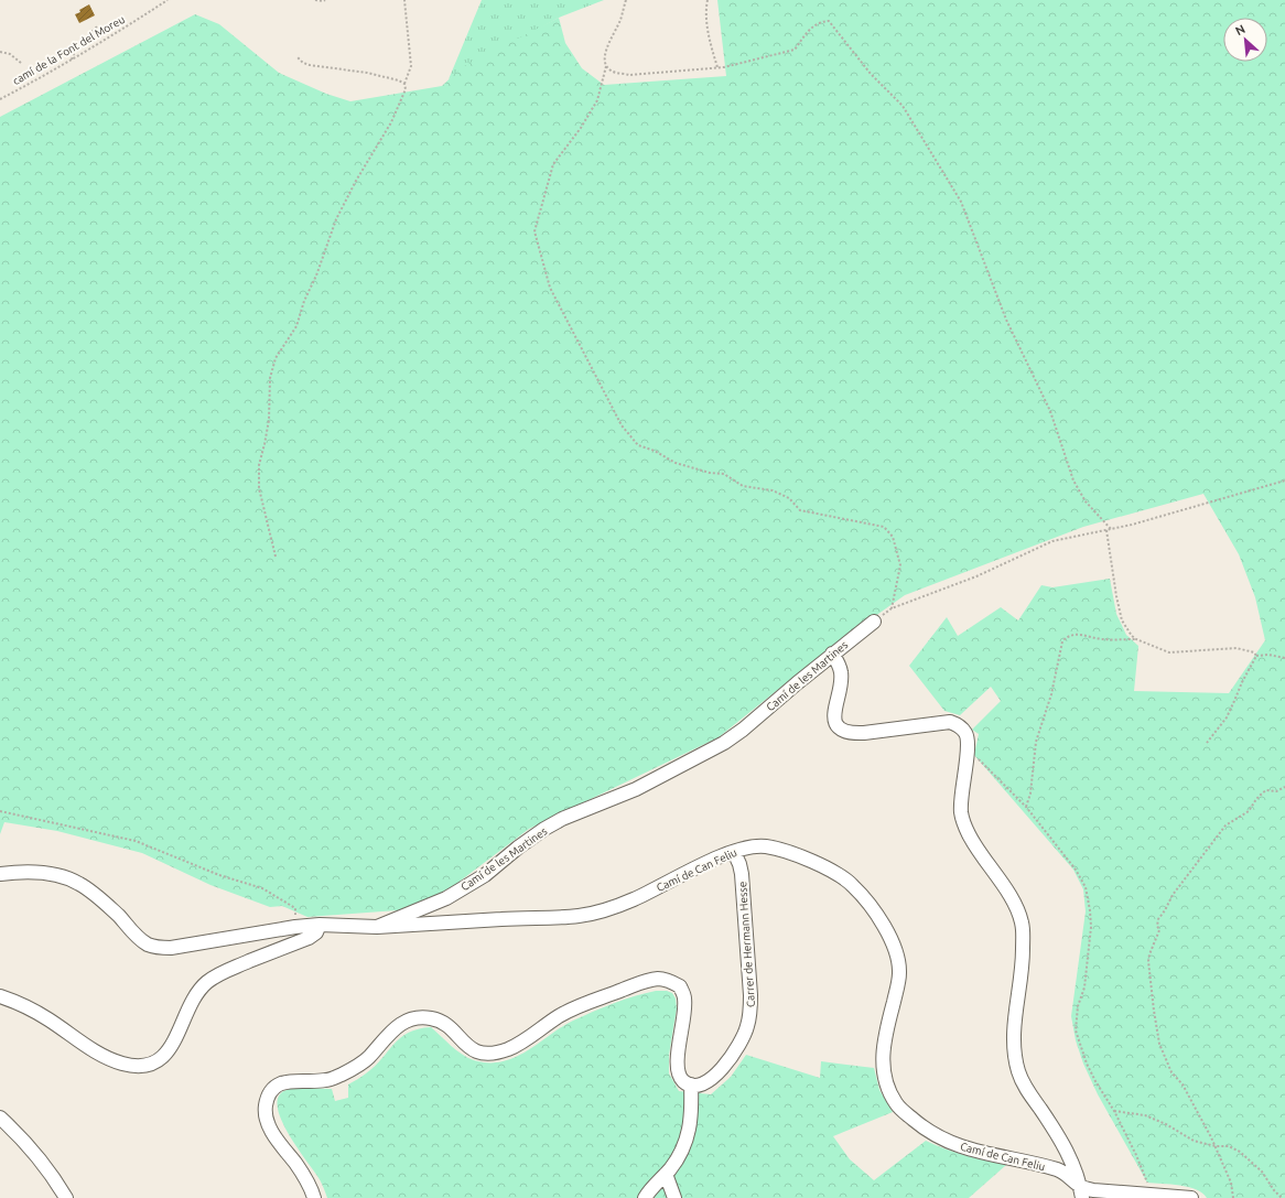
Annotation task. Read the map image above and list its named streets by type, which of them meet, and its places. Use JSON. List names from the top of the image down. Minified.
{"streets":{"street":["Camí de les Martines","Camí de Can Feliu","Carrer de Hermann Hesse"],"path":["camí de la Font del Moreu"]},"crossings":[["Camí de les Martines","Camí de Can Feliu"],["Camí de Can Feliu","Carrer de Hermann Hesse"]],"north":"top left"}
